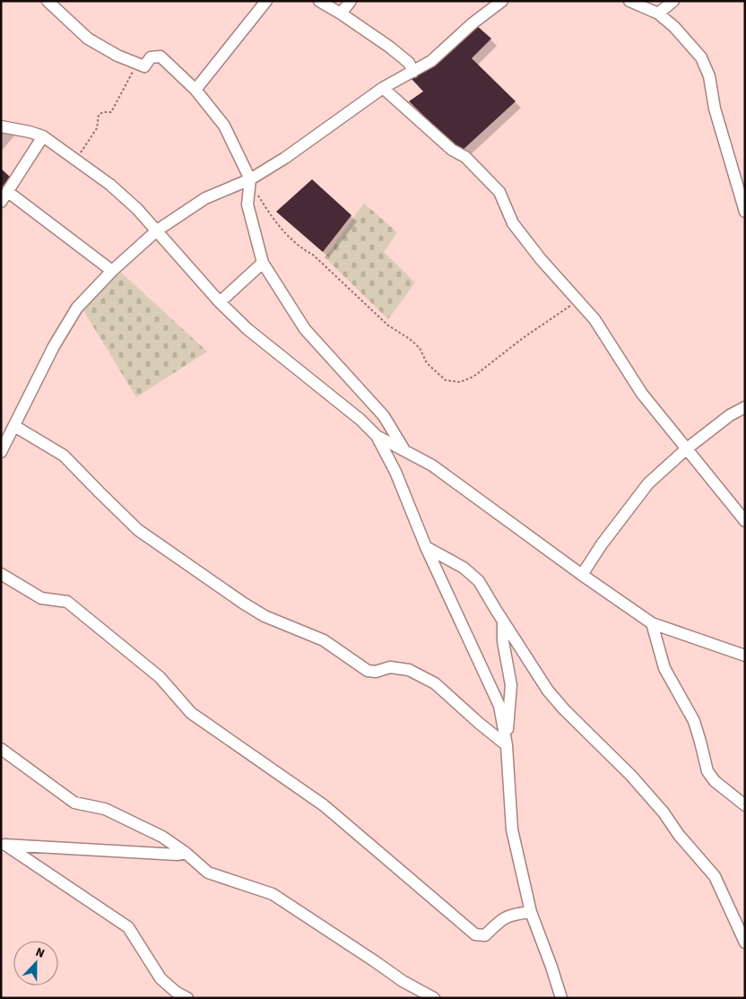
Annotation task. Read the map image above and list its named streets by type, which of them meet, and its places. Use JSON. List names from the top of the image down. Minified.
{"north":"top"}
